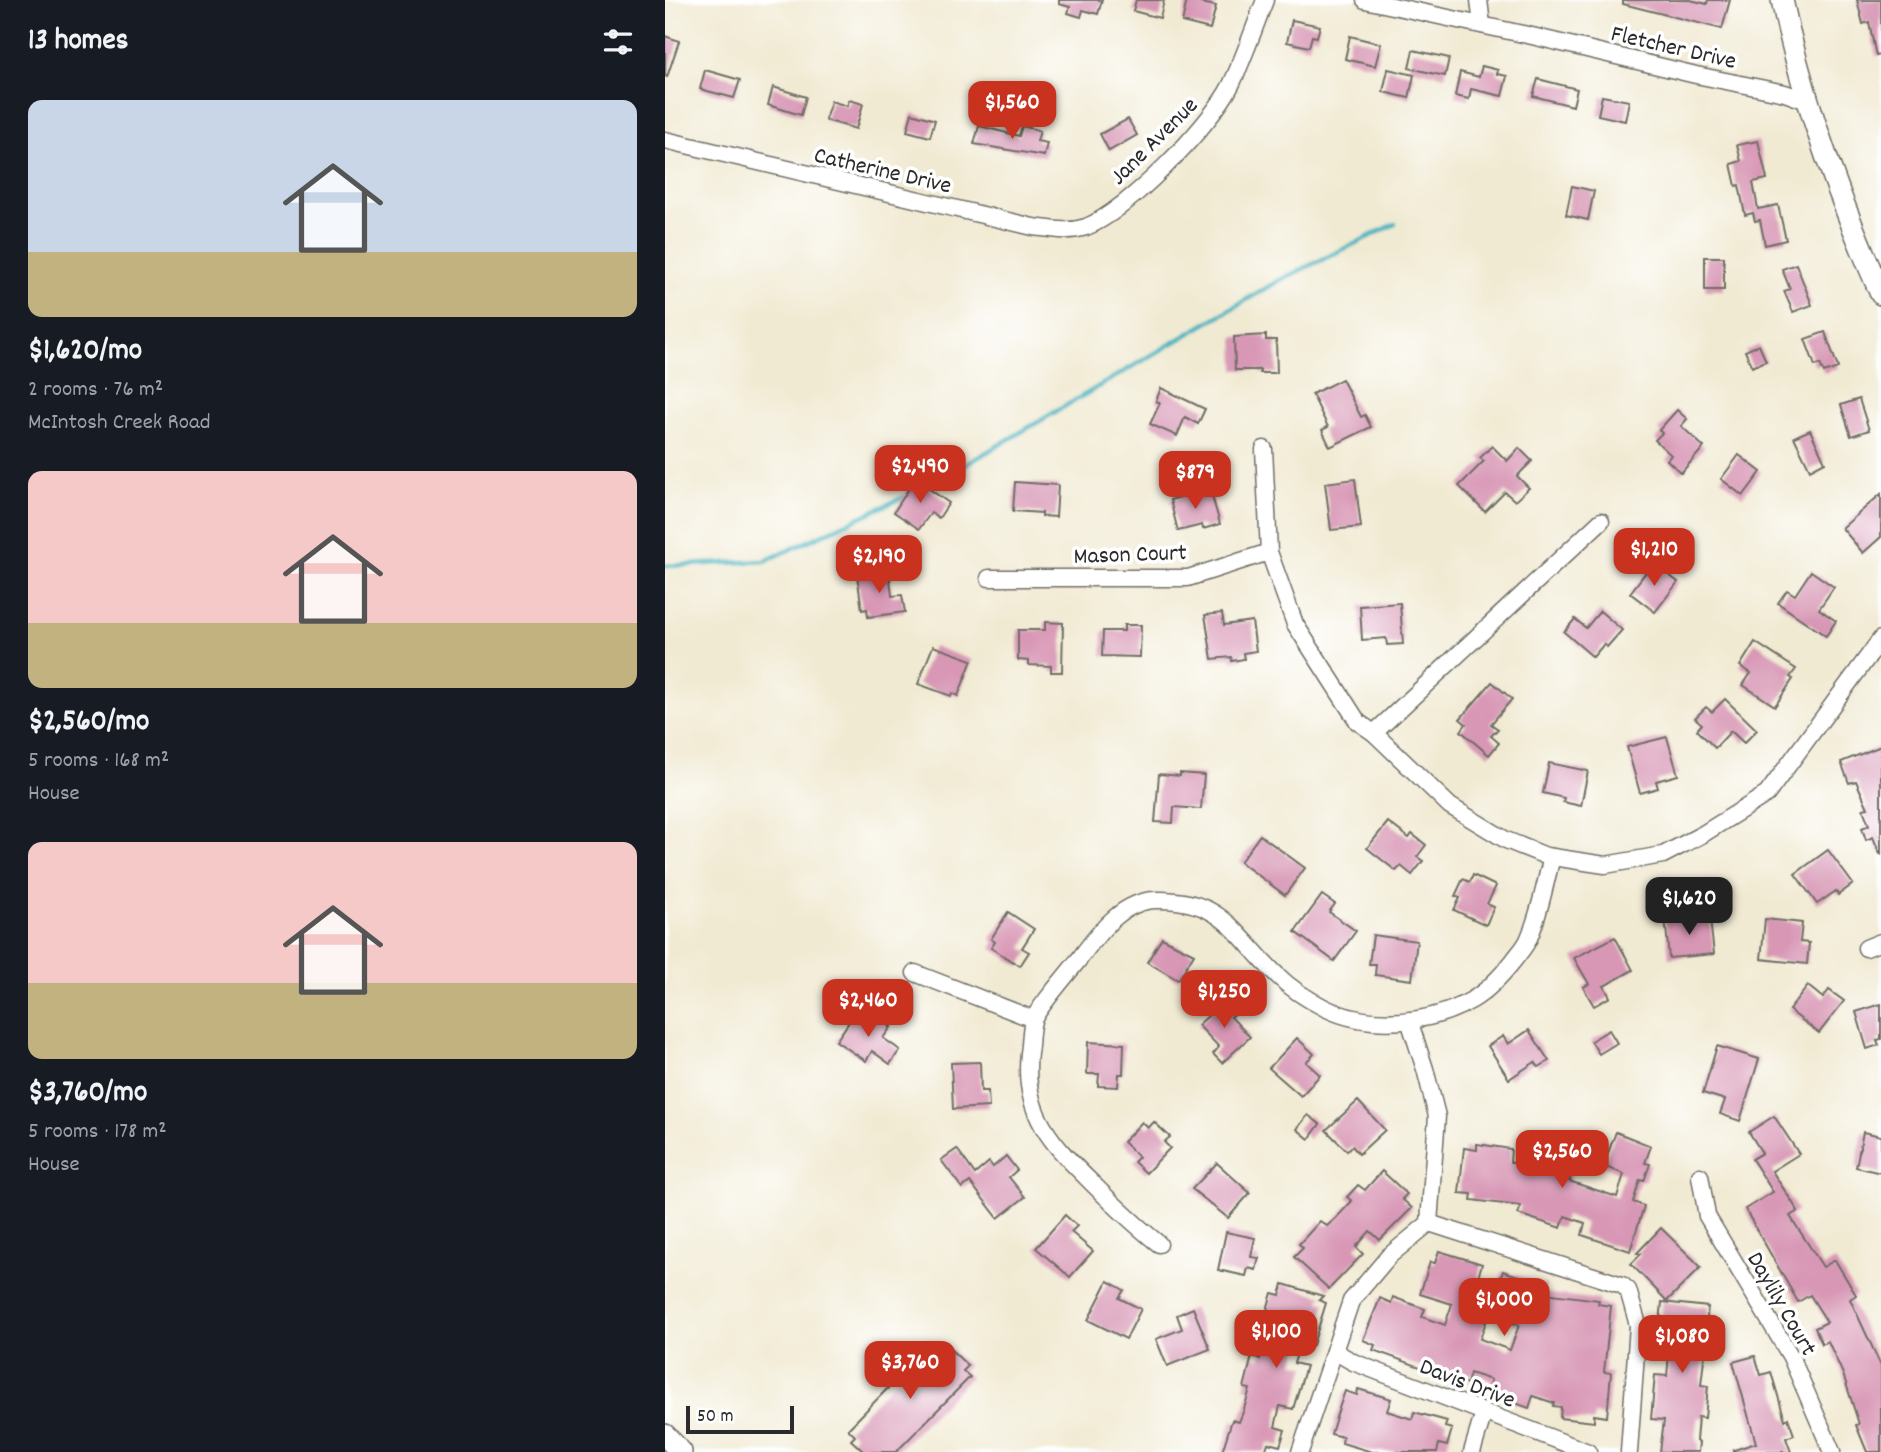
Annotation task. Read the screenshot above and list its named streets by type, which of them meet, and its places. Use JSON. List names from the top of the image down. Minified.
{"streets":{"street":["Fletcher Drive","Jane Avenue","Catherine Drive","Mason Court","Daylily Court","Davis Drive"]},"crossings":[["Jane Avenue","Catherine Drive"]],"scale_bar":"50 m","page":{"heading":"13 homes","price":["$1,560","$2,490","$879","$1,210","$2,190","$1,620","$1,250","$2,460","$2,560","$1,000","$1,100","$1,080","$3,760"],"list":[{"name":"$1,620/mo","note":"2 rooms · 76 m² · McIntosh Creek Road"},{"name":"$2,560/mo","note":"5 rooms · 168 m² · House"},{"name":"$3,760/mo","note":"5 rooms · 178 m² · House"}],"scale":"50 m"}}
